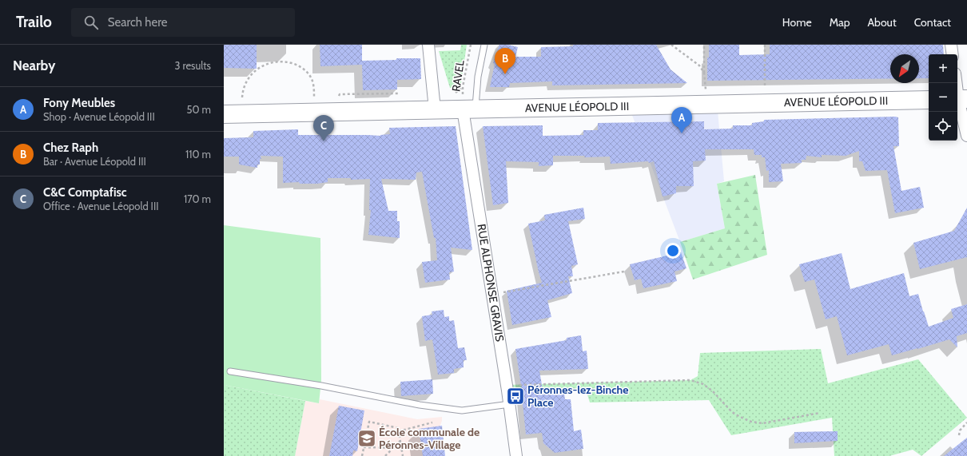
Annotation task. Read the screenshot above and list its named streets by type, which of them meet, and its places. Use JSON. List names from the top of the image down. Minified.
{"streets":{"main road":["AVENUE LÉOPOLD III"],"street":["RUE ALPHONSE GRAVIS"],"path":["RAVEL"]},"crossings":[["RAVEL","AVENUE LÉOPOLD III"],["RAVEL","RUE ALPHONSE GRAVIS"],["AVENUE LÉOPOLD III","RUE ALPHONSE GRAVIS"]],"places":{"bus stop":["Péronnes-lez-Binche Place"],"school or university":["École communale de Péronnes-Village"]},"north":"bottom left","page":{"header":"Trailo","search":"Search here","nav":["Home","Map","About","Contact"],"heading":["Nearby","3 results"],"pins":["B","A","C"],"map_buttons":["+","−"],"list":[{"mark":"A","name":"Fony Meubles","note":"Shop · Avenue Léopold III","value":"50 m"},{"mark":"B","name":"Chez Raph","note":"Bar · Avenue Léopold III","value":"110 m"},{"mark":"C","name":"C&C Comptafisc","note":"Office · Avenue Léopold III","value":"170 m"}]}}
